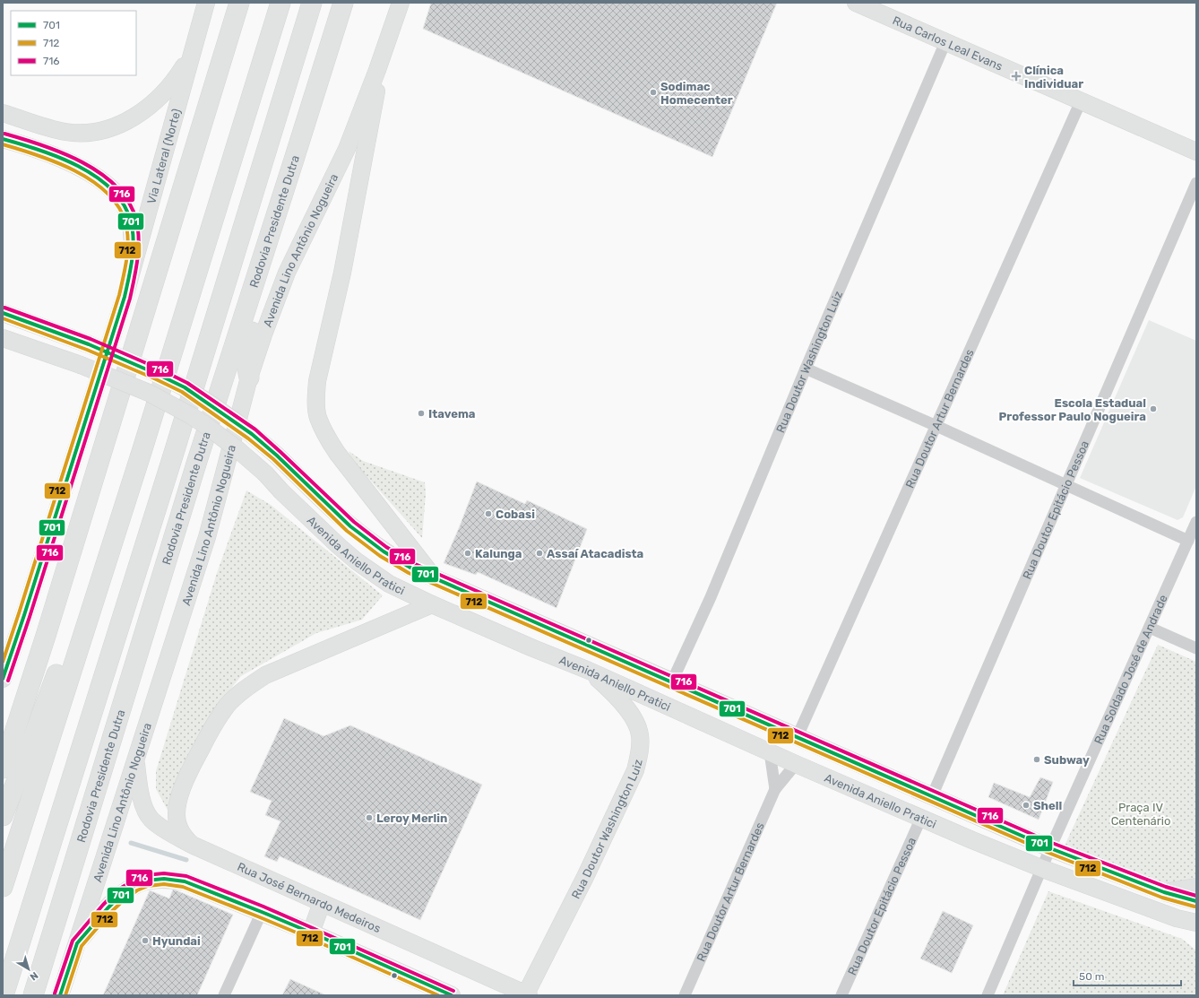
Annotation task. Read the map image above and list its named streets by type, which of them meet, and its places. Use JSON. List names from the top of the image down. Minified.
{"streets":{"highway":["Rodovia Presidente Dutra"],"main road":["Rua Carlos Leal Evans","Via Lateral (Norte)","Avenida Lino Antônio Nogueira","Rua Doutor Washington Luiz","Avenida Aniello Pratici","Rua José Bernardo Medeiros"],"street":["Rua Doutor Artur Bernardes","Rua Doutor Epitácio Pessoa","Rua Soldado José de Andrade"]},"crossings":[["Rua Carlos Leal Evans","Rua Doutor Washington Luiz"],["Rua Carlos Leal Evans","Rua Doutor Artur Bernardes"],["Avenida Lino Antônio Nogueira","Rua José Bernardo Medeiros"],["Rua Doutor Washington Luiz","Avenida Aniello Pratici"],["Rua Doutor Washington Luiz","Rua José Bernardo Medeiros"],["Rua Doutor Artur Bernardes","Avenida Aniello Pratici"],["Rua Doutor Epitácio Pessoa","Avenida Aniello Pratici"],["Avenida Aniello Pratici","Rua Soldado José de Andrade"]],"parks":["Praça IV Centenário"],"places":{"health":["Clínica Individuar"],"other":["Sodimac Homecenter","Escola Estadual Professor Paulo Nogueira","Itavema","Cobasi","Kalunga","Assaí Atacadista","Subway","Shell","Leroy Merlin","Hyundai"]},"lines":["transit line 716","transit line 701","transit line 712"],"legend":["701","712","716"],"scale_bar":"50 m","north":"bottom right"}
